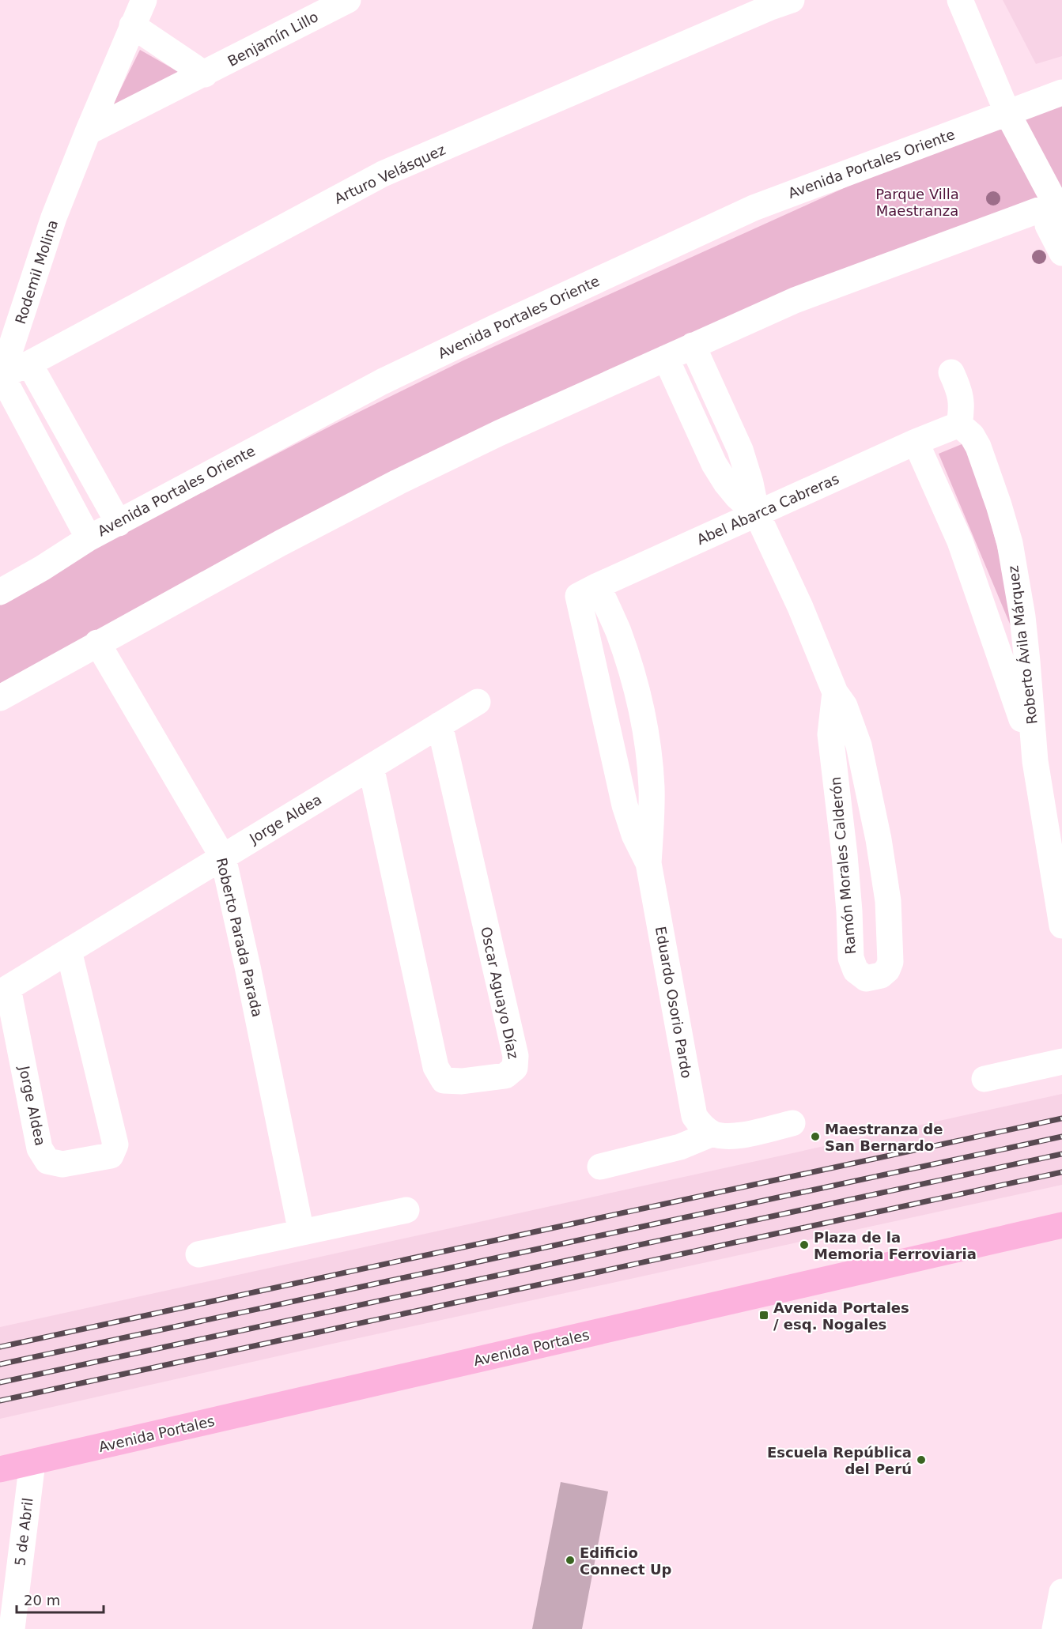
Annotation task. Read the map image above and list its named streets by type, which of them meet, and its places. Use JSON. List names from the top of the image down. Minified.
{"streets":{"main road":["Avenida Portales"],"street":["Benjamín Lillo","Avenida Portales Oriente","Arturo Velásquez","Rodemil Molina","Abel Abarca Cabreras","Roberto Ávila Márquez","Jorge Aldea","Ramón Morales Calderón","Roberto Parada Parada","Oscar Aguayo Díaz","Eduardo Osorio Pardo","5 de Abril"]},"crossings":[["Benjamín Lillo","Rodemil Molina"],["Arturo Velásquez","Rodemil Molina"],["Abel Abarca Cabreras","Roberto Ávila Márquez"],["Abel Abarca Cabreras","Ramón Morales Calderón"],["Abel Abarca Cabreras","Eduardo Osorio Pardo"],["Jorge Aldea","Roberto Parada Parada"],["Jorge Aldea","Oscar Aguayo Díaz"],["Avenida Portales","5 de Abril"]],"parks":["Parque Villa Maestranza"],"places":{"other":["Maestranza de San Bernardo","Plaza de la Memoria Ferroviaria","Escuela República del Perú","Edificio Connect Up"],"transit":["Avenida Portales / esq. Nogales"]},"scale_bar":"20 m"}
